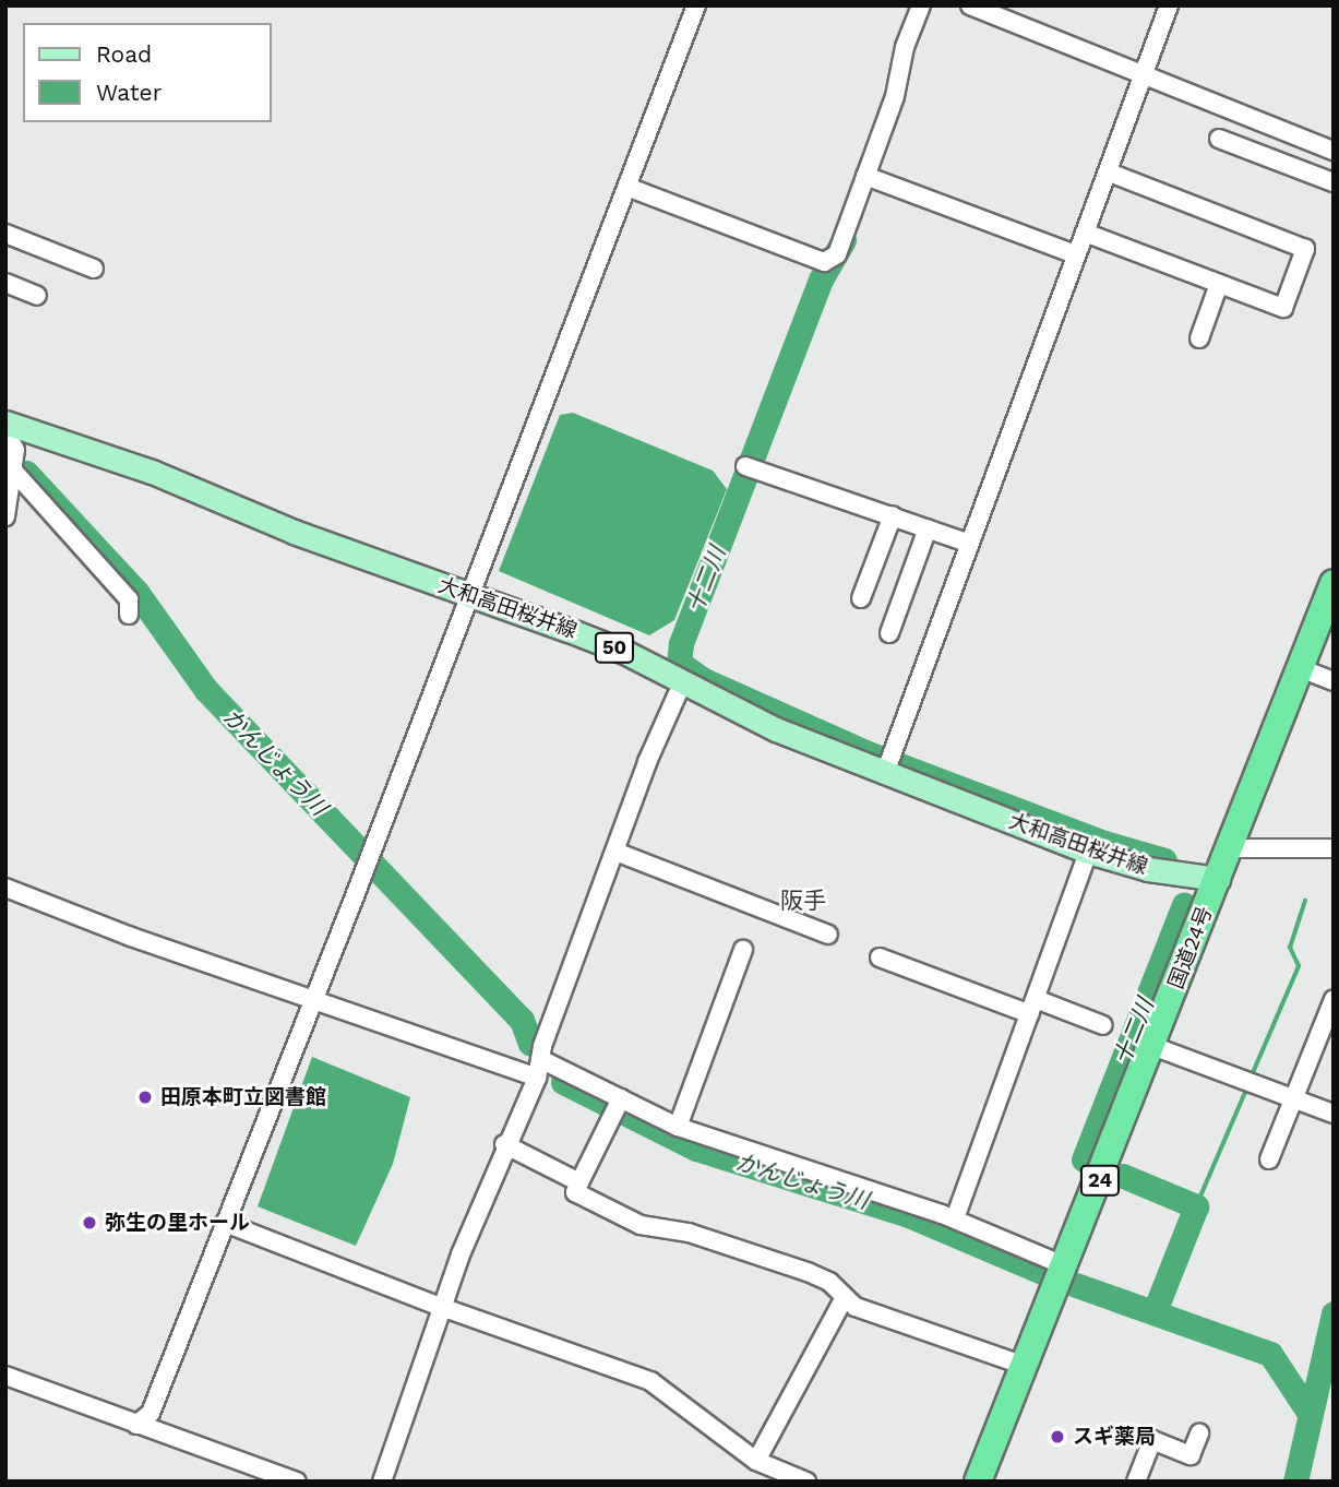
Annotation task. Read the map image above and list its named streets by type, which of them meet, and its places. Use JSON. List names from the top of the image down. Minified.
{"streets":{"highway":["国道24号","24"],"main road":["大和高田桜井線","50"]},"crossings":[["大和高田桜井線","国道24号"]],"districts":["阪手"],"water":["十二川","かんじょう川"],"places":["田原本町立図書館","弥生の里ホール","スギ薬局"],"legend":["Road","Water"]}
